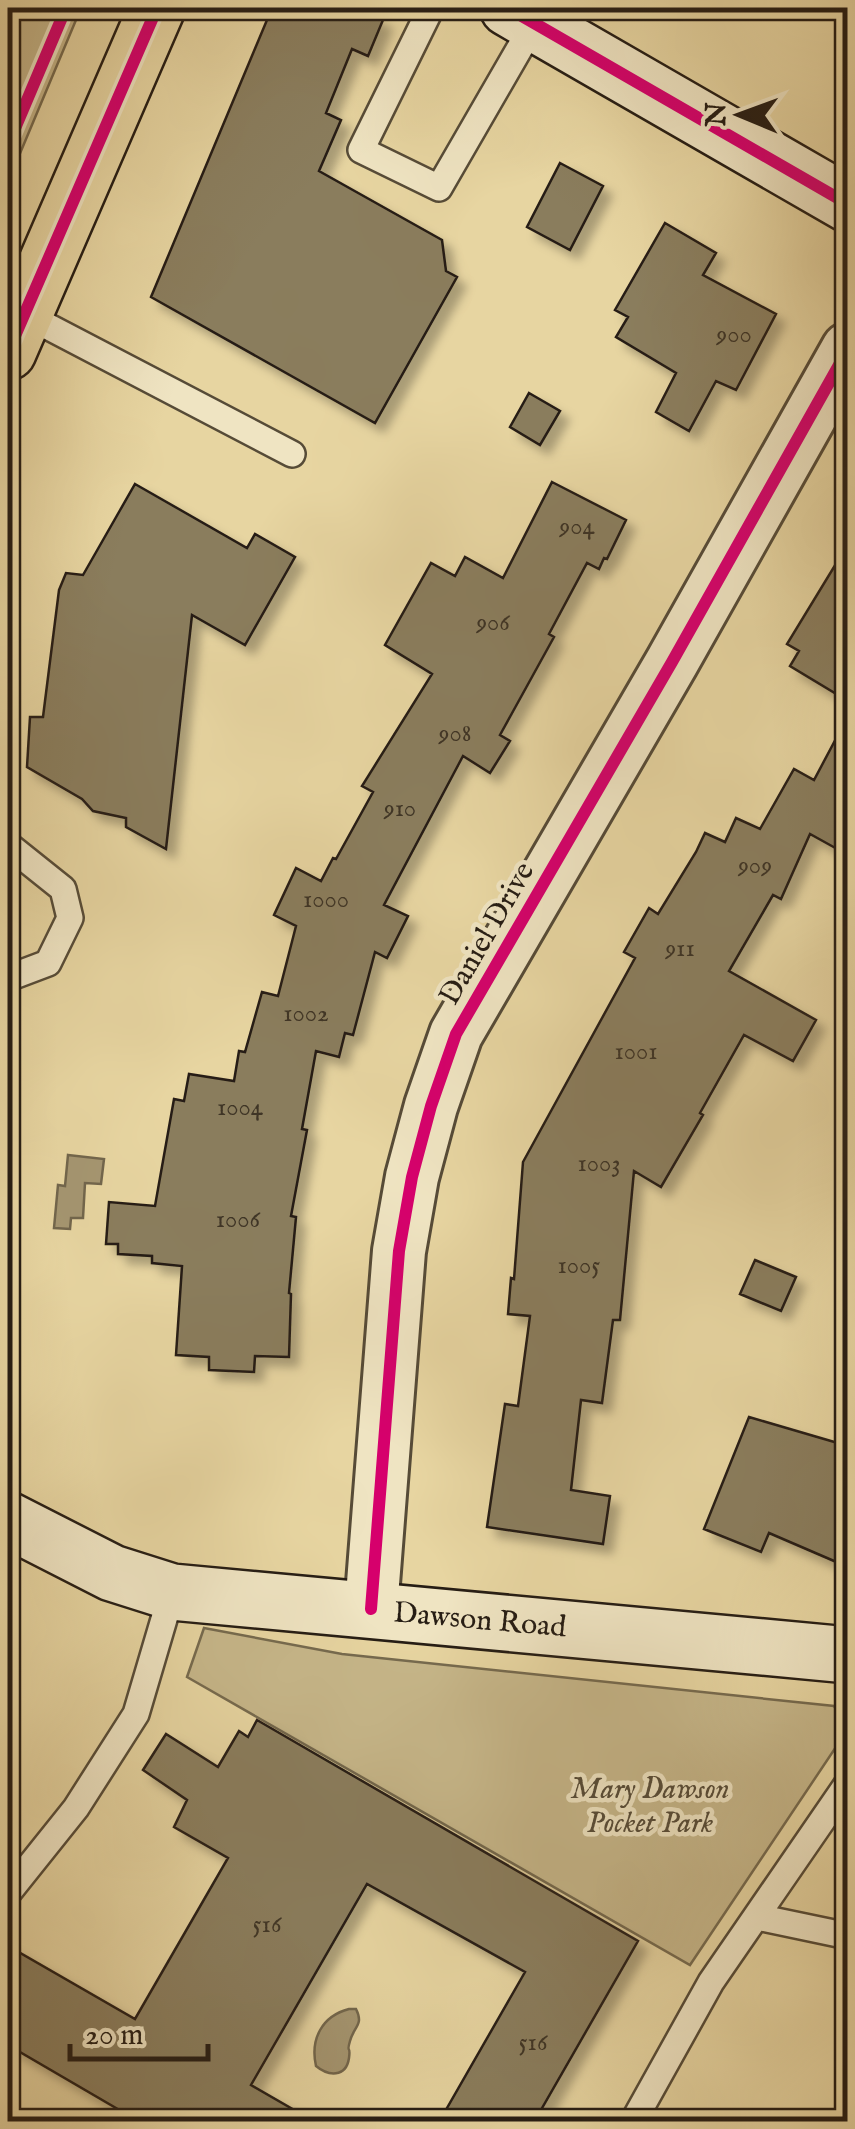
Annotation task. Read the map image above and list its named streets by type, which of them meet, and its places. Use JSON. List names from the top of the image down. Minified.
{"streets":{"street":["Daniel Drive","Dawson Road"]},"crossings":[["Daniel Drive","Dawson Road"]],"parks":["Mary Dawson Pocket Park"],"house_numbers":["900","904","906","908","910","909","1000","911","1002","1001","1004","1003","1006","1005","516","516"],"scale_bar":"20 m","north":"left"}
